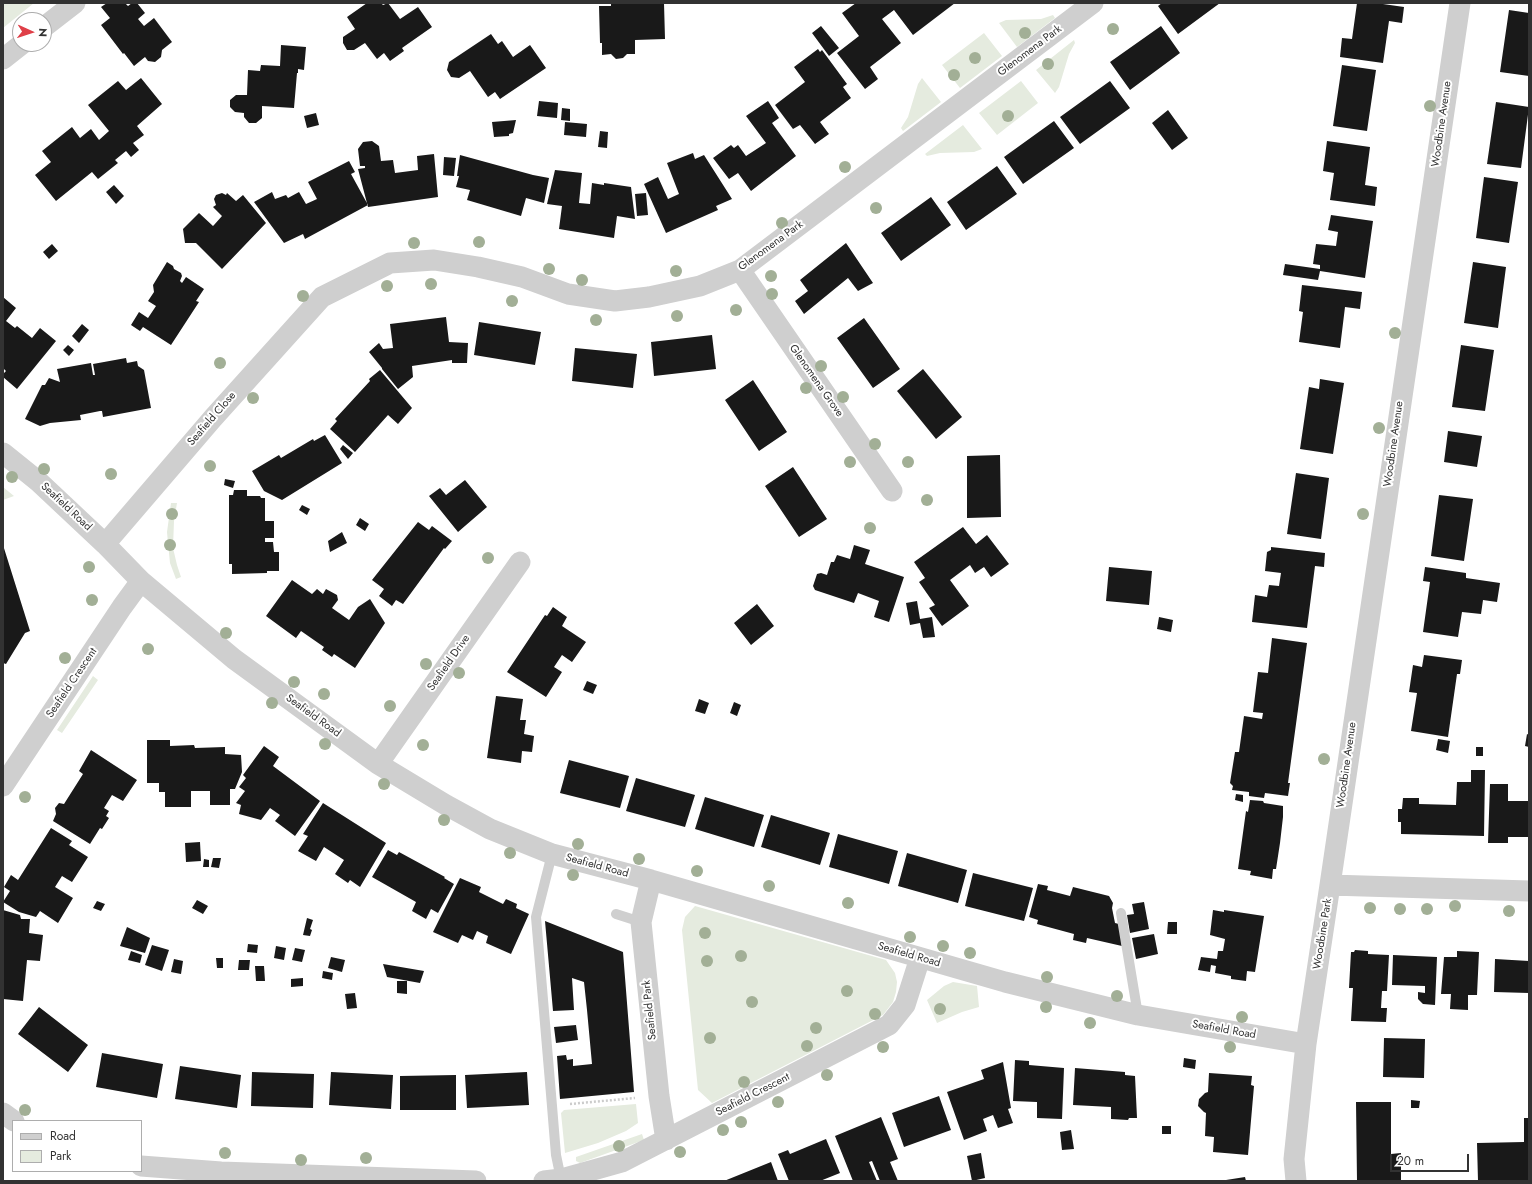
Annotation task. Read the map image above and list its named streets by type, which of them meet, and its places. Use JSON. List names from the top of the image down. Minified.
{"streets":{"street":["Glenomena Park","Woodbine Avenue","Glenomena Grove","Seafield Close","Seafield Road","Seafield Drive","Seafield Crescent","Woodbine Park","Seafield Park"]},"crossings":[["Glenomena Park","Glenomena Grove"],["Glenomena Park","Seafield Close"],["Woodbine Avenue","Woodbine Park"],["Seafield Close","Seafield Road"],["Seafield Road","Seafield Drive"],["Seafield Road","Seafield Crescent"],["Seafield Road","Woodbine Park"],["Seafield Road","Seafield Park"],["Seafield Crescent","Seafield Park"]],"legend":["Road","Park"],"scale_bar":"20 m","north":"right"}
